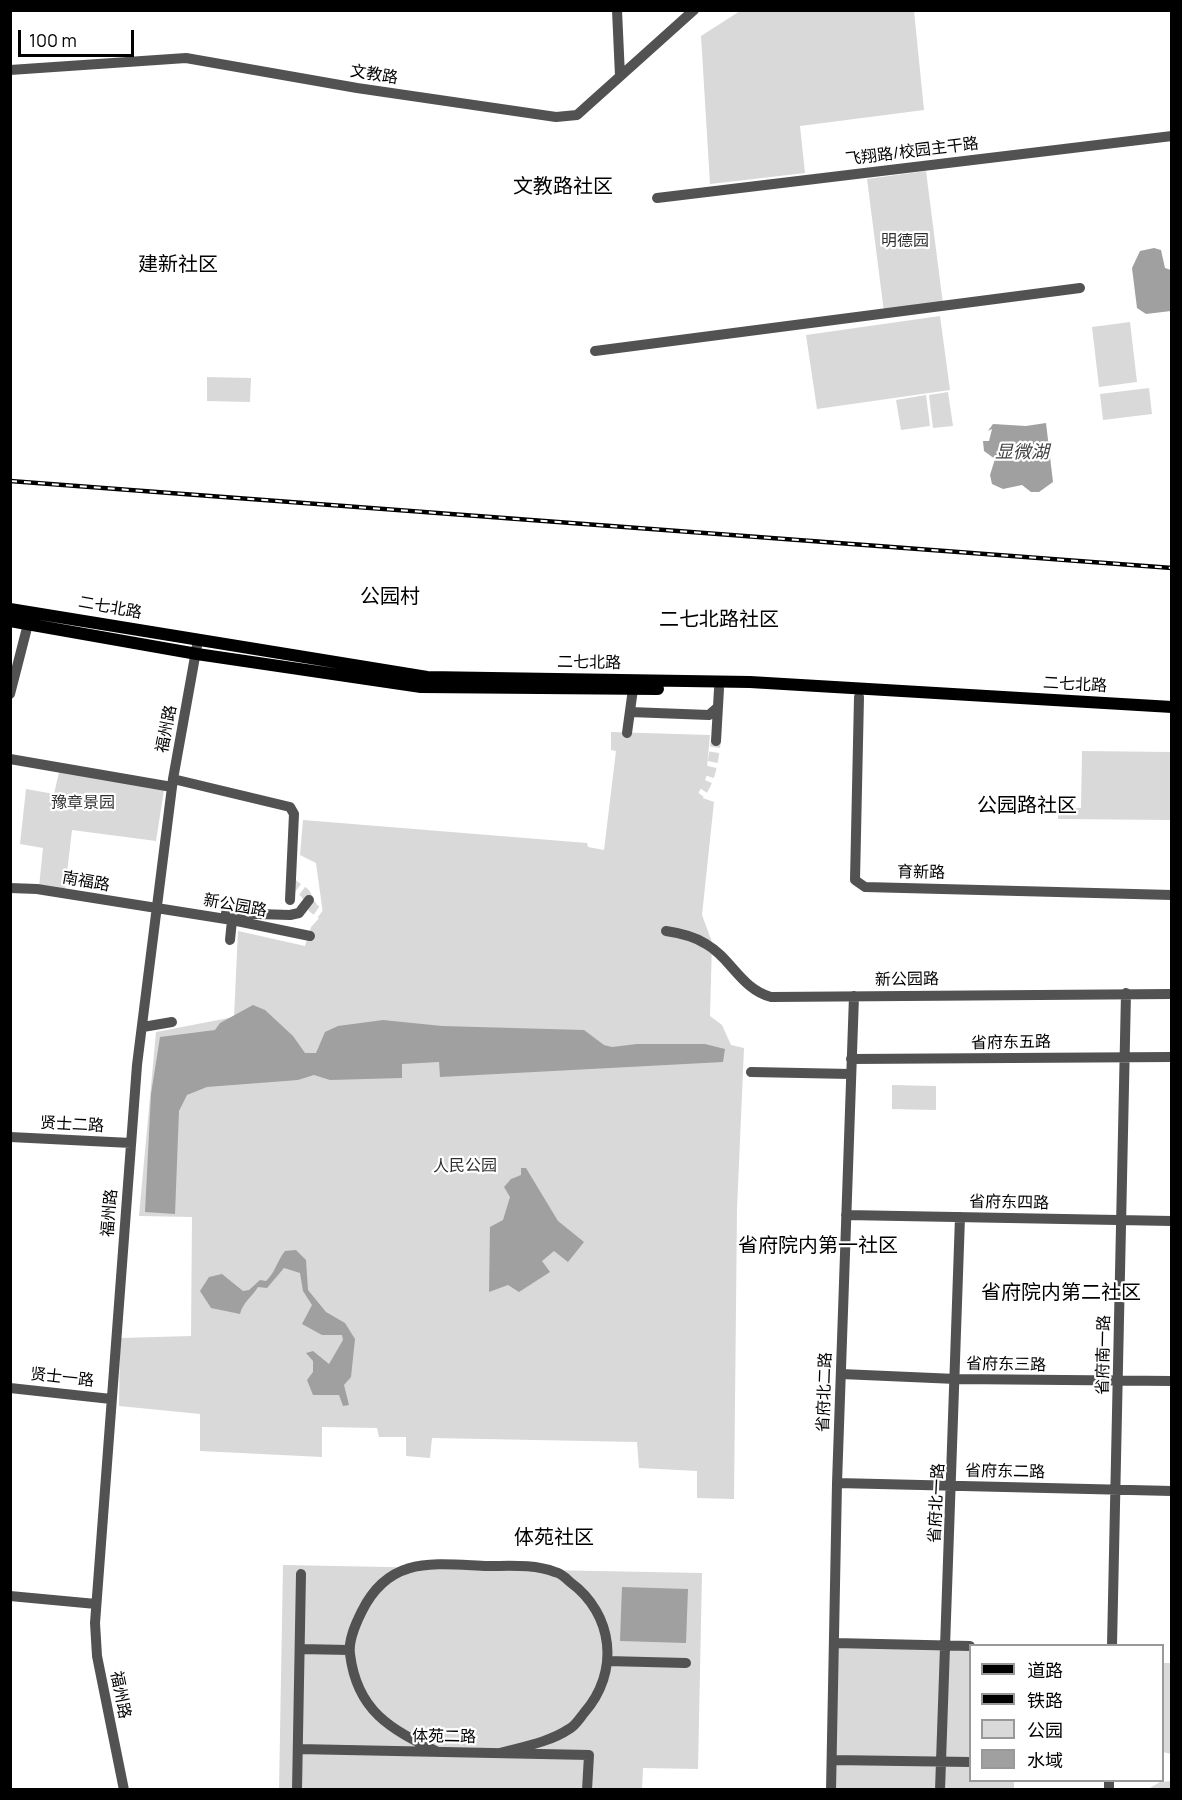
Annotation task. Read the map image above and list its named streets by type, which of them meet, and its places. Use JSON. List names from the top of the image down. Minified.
{"streets":{"main road":["二七北路"],"street":["文教路","飞翔路/校园主干路","福州路","育新路","南福路","新公园路","省府东五路","贤士二路","省府东四路","省府南一路","省府东三路","贤士一路","省府北二路","省府东二路","省府北一路","体苑二路"]},"crossings":[["二七北路","福州路"],["二七北路","育新路"],["福州路","南福路"],["福州路","新公园路"],["福州路","贤士二路"],["福州路","贤士一路"],["南福路","新公园路"],["新公园路","省府南一路"],["新公园路","省府北二路"],["省府东五路","省府南一路"],["省府东五路","省府北二路"],["省府东四路","省府南一路"],["省府东四路","省府北二路"],["省府东四路","省府北一路"],["省府南一路","省府东三路"],["省府南一路","省府东二路"],["省府东三路","省府北二路"],["省府东三路","省府北一路"],["省府北二路","省府东二路"],["省府东二路","省府北一路"]],"districts":["文教路社区","建新社区","公园村","二七北路社区","公园路社区","省府院内第一社区","省府院内第二社区","体苑社区"],"water":["显微湖"],"parks":["明德园","豫章景园","人民公园"],"legend":["道路","铁路","公园","水域"],"scale_bar":"100 m"}
